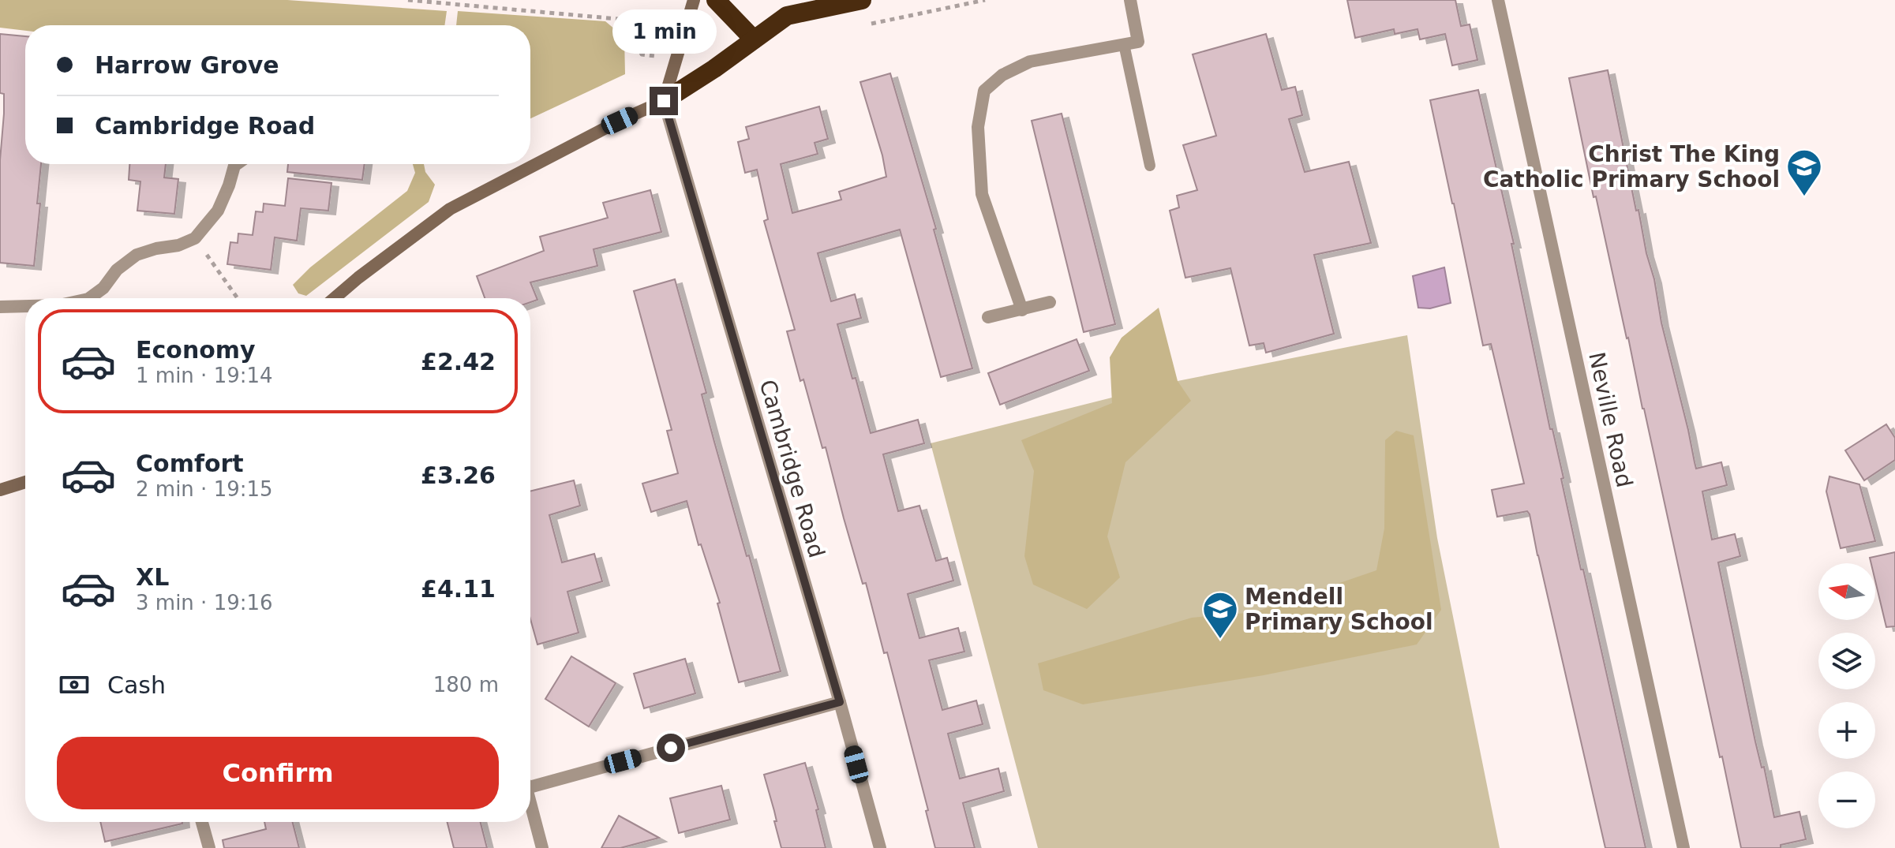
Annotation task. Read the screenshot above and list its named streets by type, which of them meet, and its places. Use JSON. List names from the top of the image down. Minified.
{"streets":{"street":["Neville Road","Cambridge Road"]},"places":{"school or university":["Christ The King Catholic Primary School","Mendell Primary School"]},"north":"left","page":{"bubble":"1 min","banner":["Harrow Grove","Cambridge Road"],"list":[{"name":"Economy","note":"1 min · 19:14","value":"£2.42"},{"name":"Comfort","note":"2 min · 19:15","value":"£3.26"},{"name":"XL","note":"3 min · 19:16","value":"£4.11"}],"map_buttons":["+","−"],"pay":["Cash","180 m"],"buttons":"Confirm"}}
